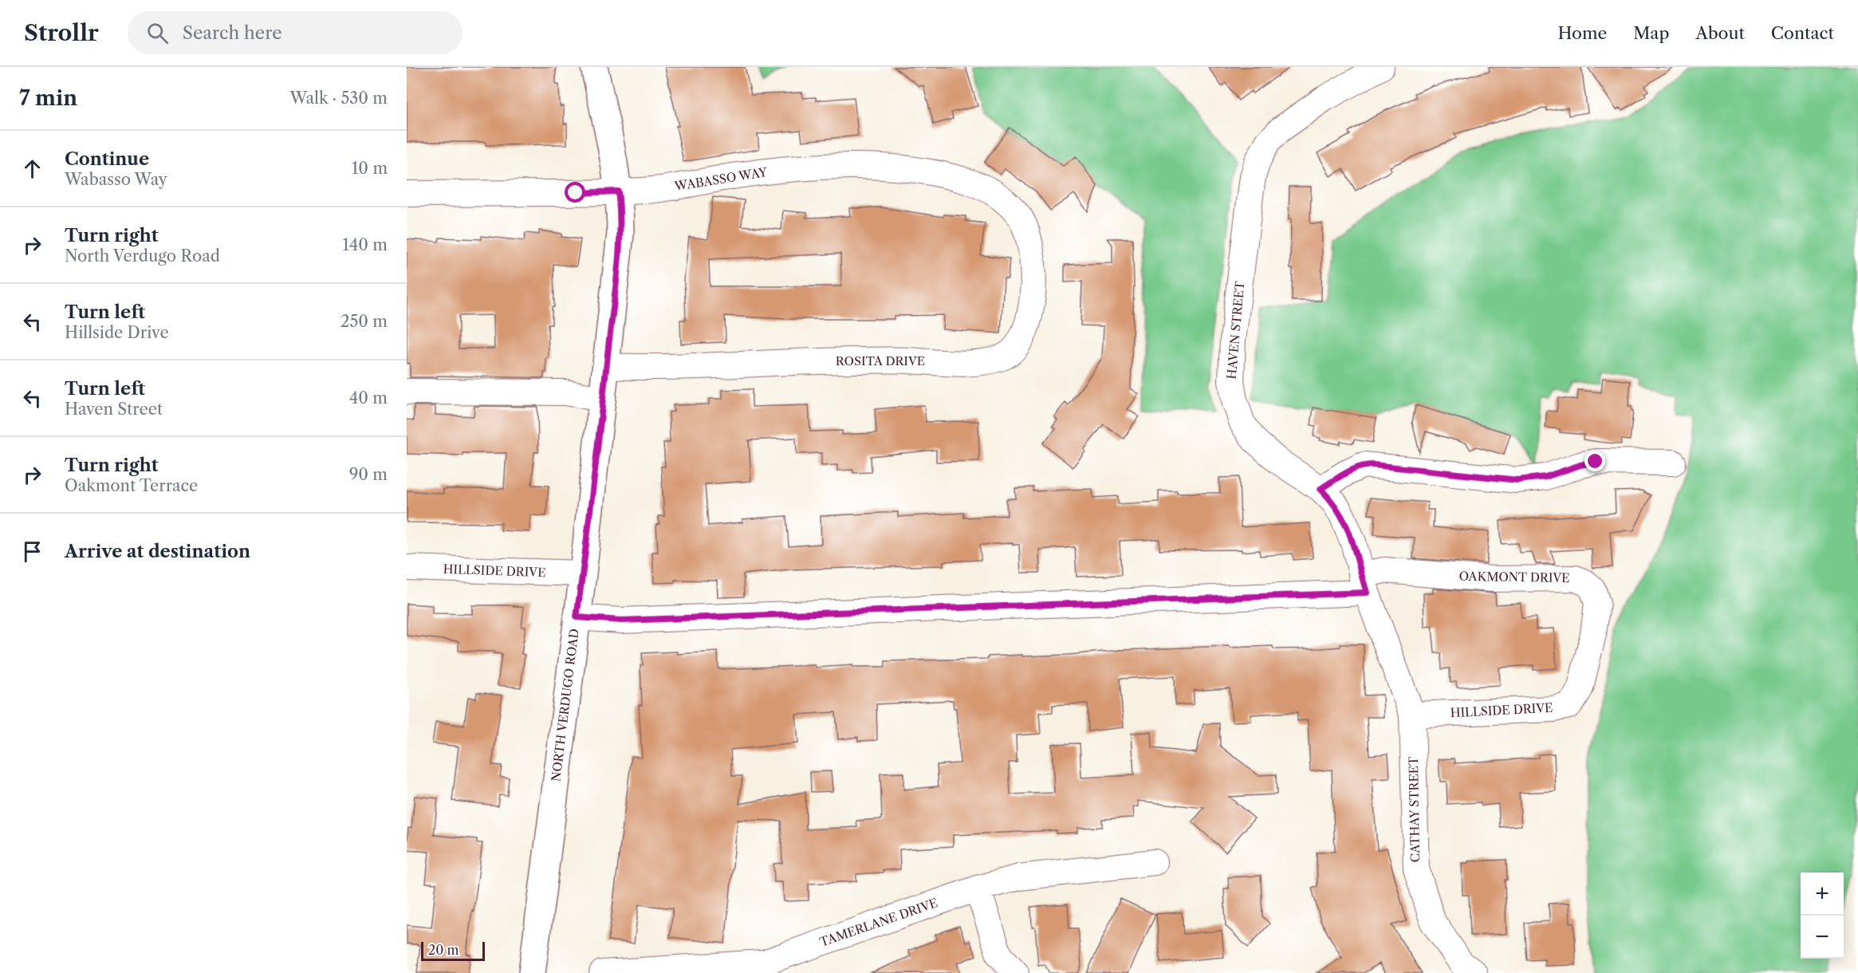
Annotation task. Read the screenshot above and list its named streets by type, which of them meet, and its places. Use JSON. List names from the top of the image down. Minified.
{"streets":{"main road":["NORTH VERDUGO ROAD"],"street":["WABASSO WAY","HAVEN STREET","ROSITA DRIVE","HILLSIDE DRIVE","OAKMONT DRIVE","CATHAY STREET","TAMERLANE DRIVE"]},"crossings":[["WABASSO WAY","ROSITA DRIVE"],["WABASSO WAY","NORTH VERDUGO ROAD"],["HAVEN STREET","HILLSIDE DRIVE"],["HAVEN STREET","OAKMONT DRIVE"],["HAVEN STREET","CATHAY STREET"],["ROSITA DRIVE","NORTH VERDUGO ROAD"],["HILLSIDE DRIVE","OAKMONT DRIVE"],["HILLSIDE DRIVE","NORTH VERDUGO ROAD"],["HILLSIDE DRIVE","CATHAY STREET"]],"scale_bar":"20 m","page":{"header":"Strollr","search":"Search here","nav":["Home","Map","About","Contact"],"heading":["7 min","Walk · 530 m"],"list":[["Continue","Wabasso Way","10 m"],["Turn right","North Verdugo Road","140 m"],["Turn left","Hillside Drive","250 m"],["Turn left","Haven Street","40 m"],["Turn right","Oakmont Terrace","90 m"],"Arrive at destination"],"map_buttons":["+","−"],"scale":"20 m"}}
